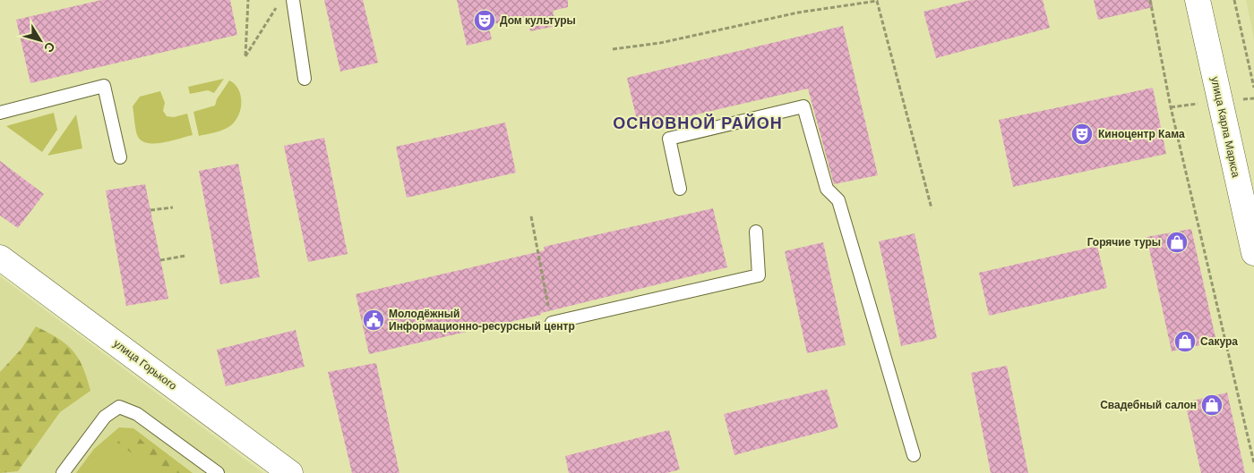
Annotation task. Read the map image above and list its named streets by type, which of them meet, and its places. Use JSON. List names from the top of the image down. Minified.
{"streets":{"street":["улица Карла Маркса","улица Горького"]},"districts":["ОСНОВНОЙ РАЙОН"],"places":{"theatre":["Дом культуры","Киноцентр Кама"],"shop":["Горячие туры","Сакура","Свадебный салон"],"public building":["Молодёжный Информационно-ресурсный центр"]},"north":"bottom right"}
